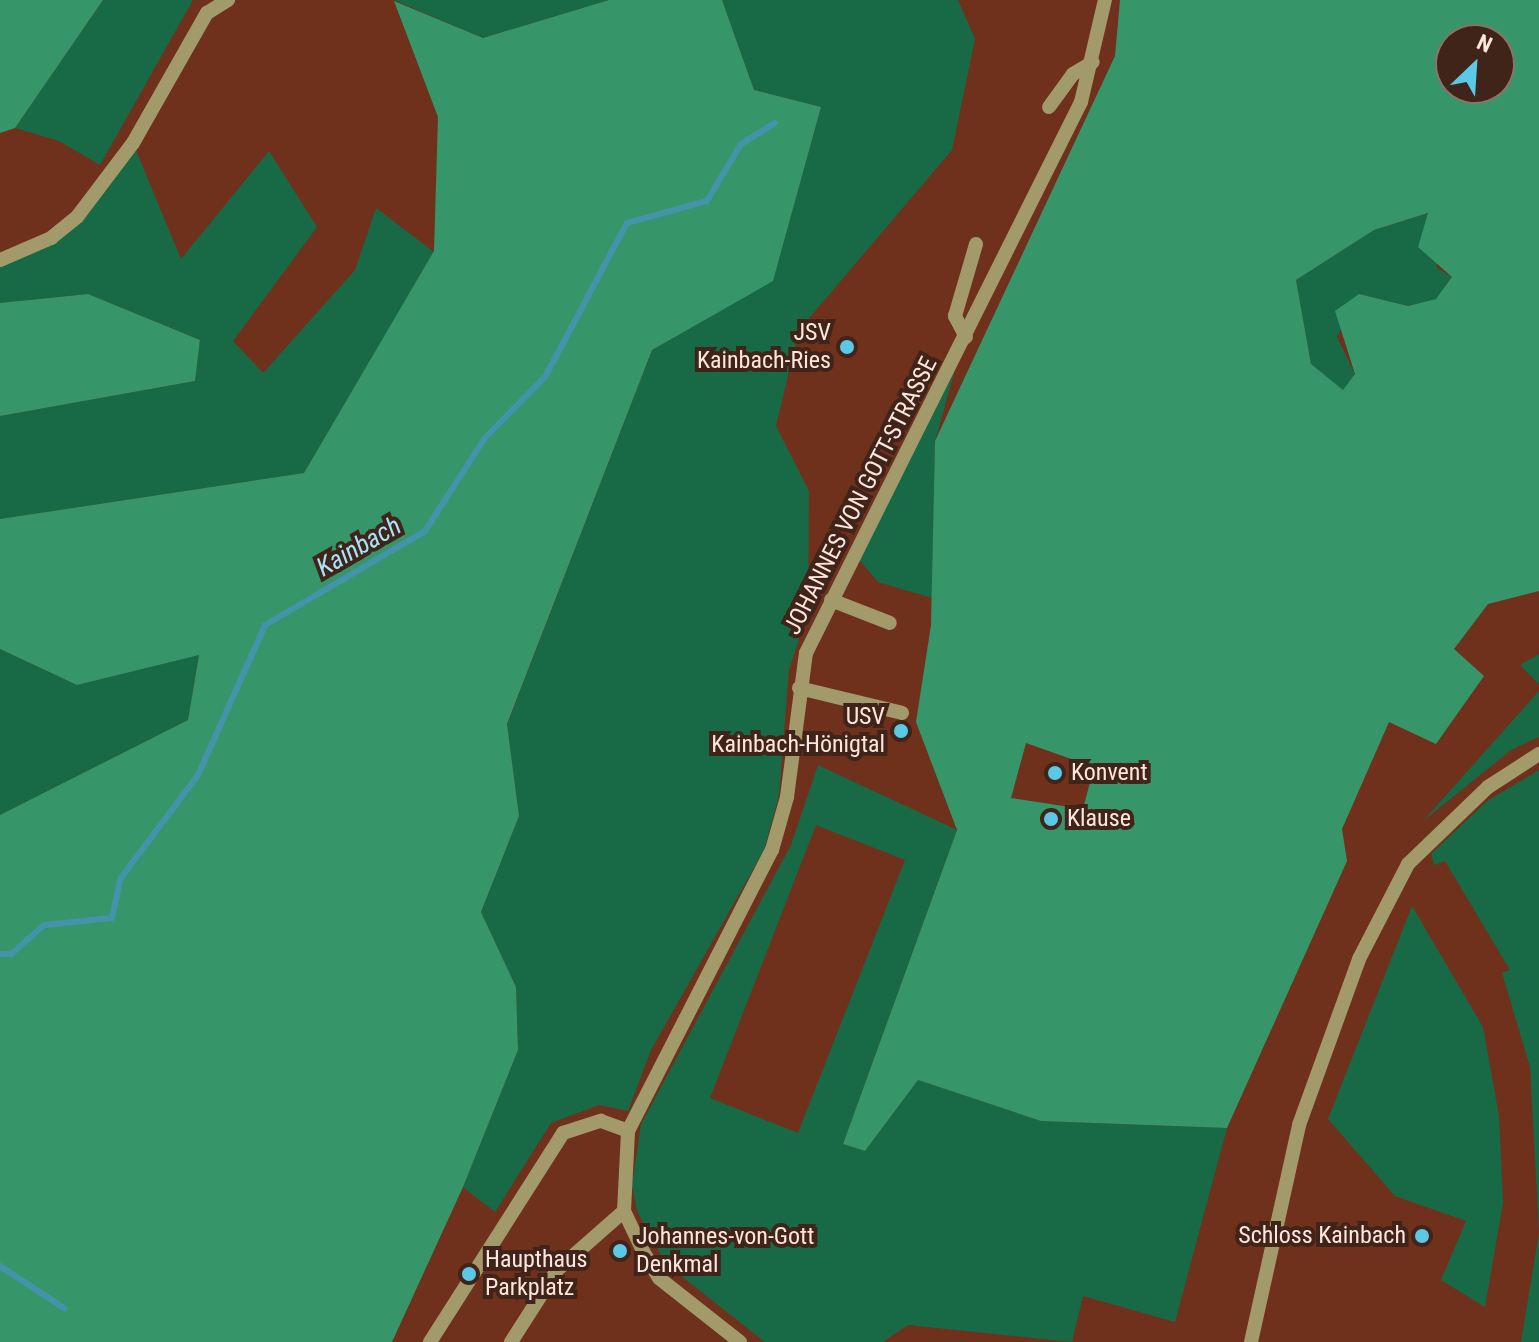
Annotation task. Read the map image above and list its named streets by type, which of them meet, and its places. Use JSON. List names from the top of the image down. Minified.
{"streets":{"street":["JOHANNES VON GOTT-STRASSE"]},"water":["Kainbach"],"places":["JSV Kainbach-Ries","USV Kainbach-Hönigtal","Konvent","Klause","Schloss Kainbach","Johannes-von-Gott Denkmal","Haupthaus Parkplatz"],"north":"top right"}
